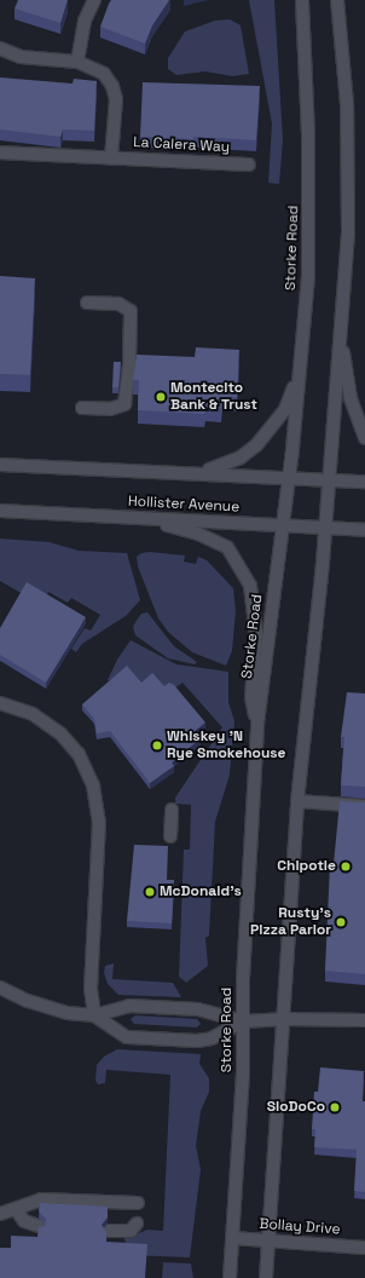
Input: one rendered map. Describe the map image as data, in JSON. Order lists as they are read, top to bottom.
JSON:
{
  "streets": {
    "main road": [
      "La Calera Way",
      "Storke Road",
      "Hollister Avenue",
      "Bollay Drive"
    ]
  },
  "crossings": [
    ["Storke Road", "Hollister Avenue"],
    ["Storke Road", "Bollay Drive"]
  ],
  "places": [
    "Montecito Bank & Trust",
    "Whiskey 'N Rye Smokehouse",
    "Chipotle",
    "McDonald's",
    "Rusty's Pizza Parlor",
    "SloDoCo"
  ]
}
